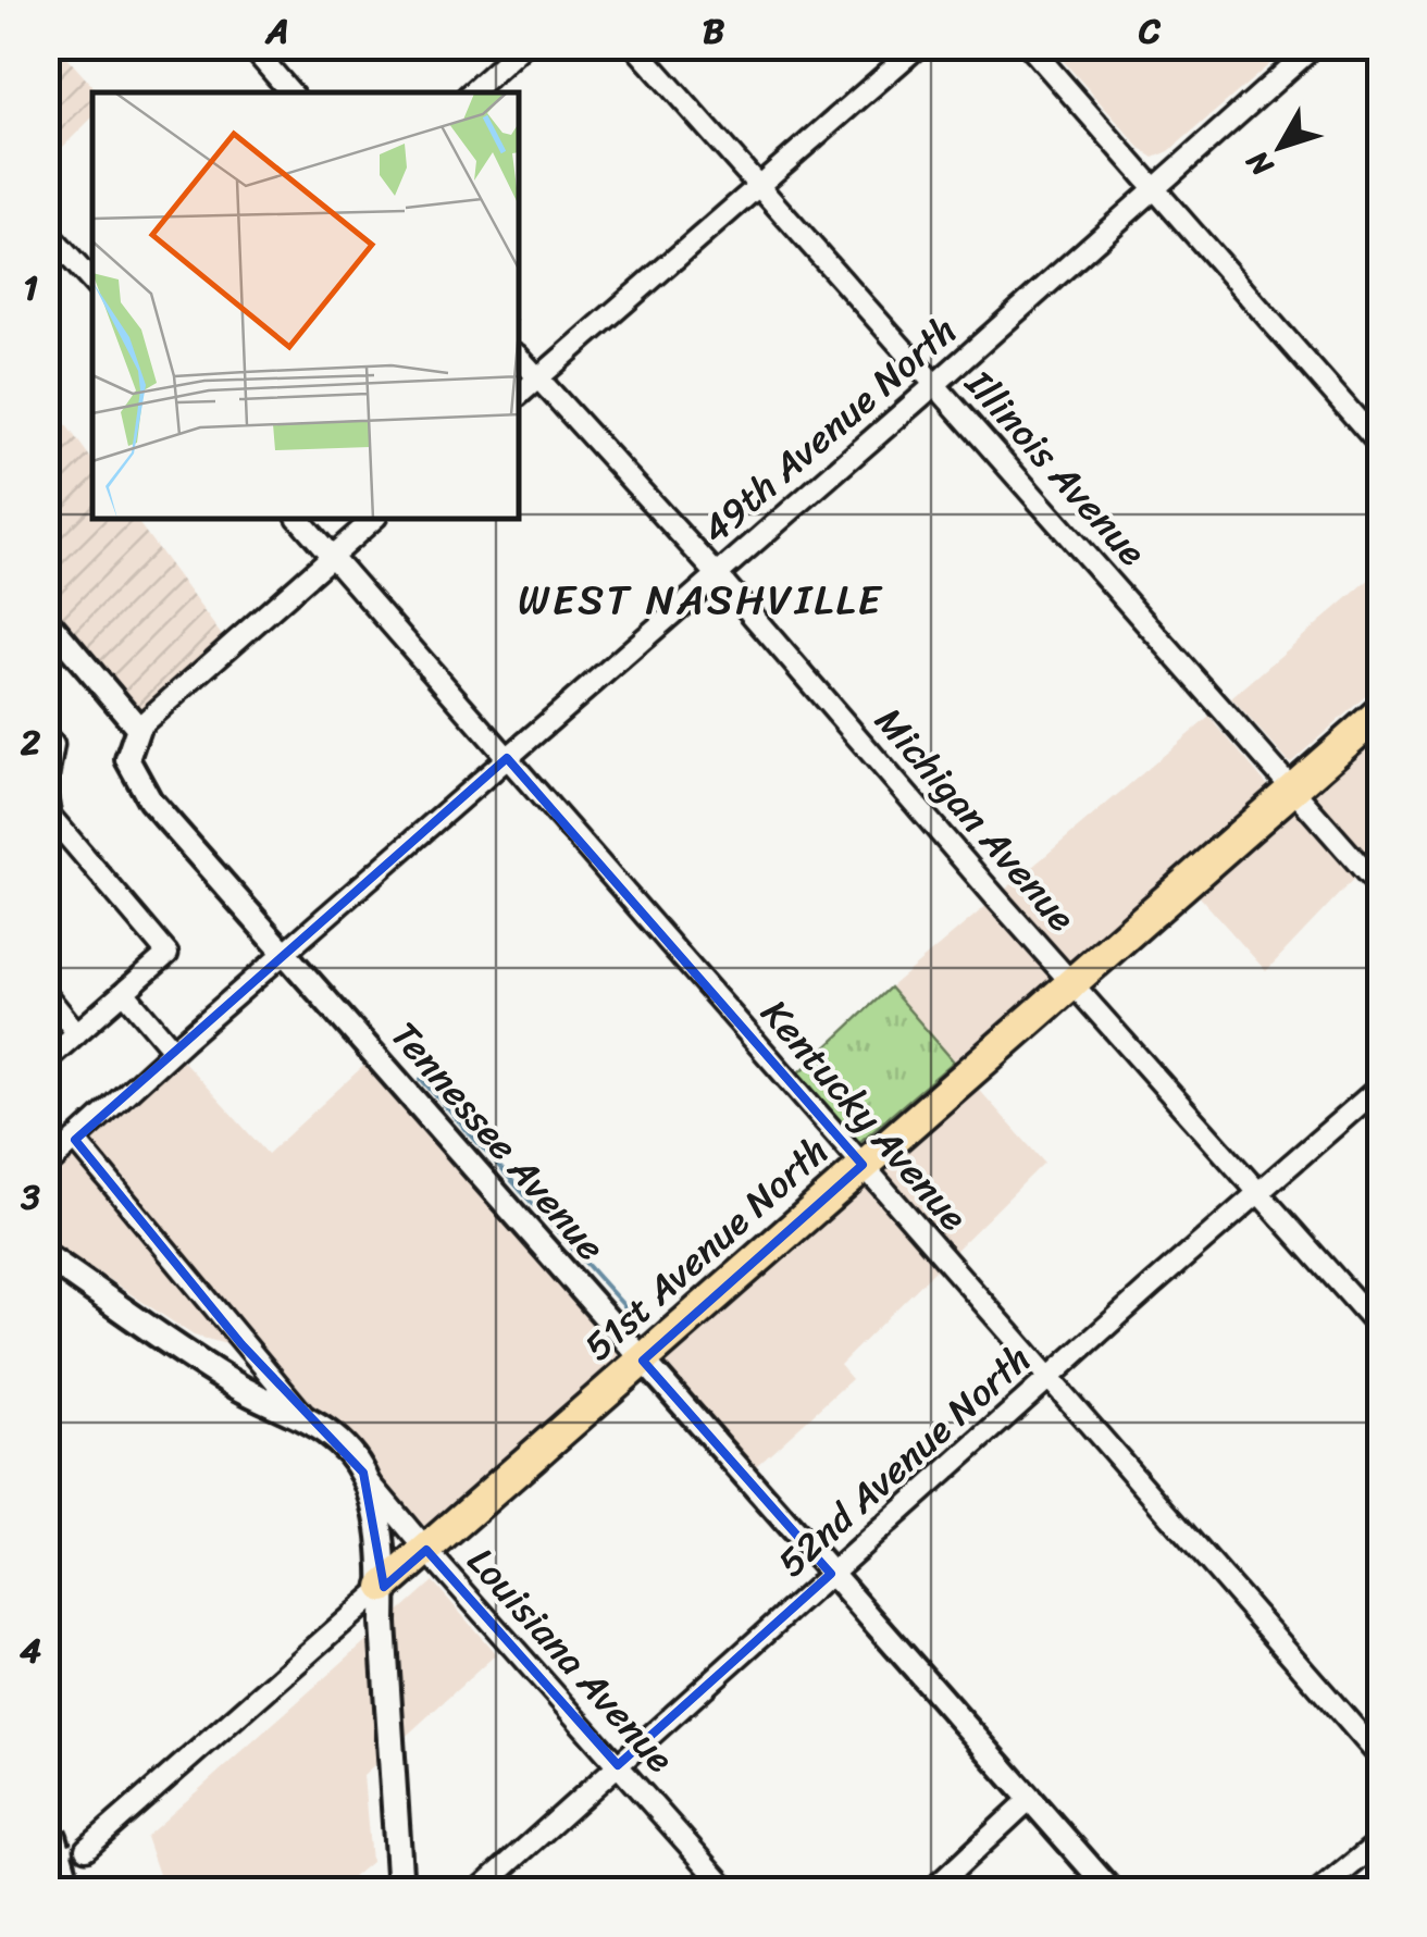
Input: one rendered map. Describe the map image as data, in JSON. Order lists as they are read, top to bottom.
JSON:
{
  "streets": {
    "main road": ["51st Avenue North"],
    "street": [
      "49th Avenue North",
      "Illinois Avenue",
      "Michigan Avenue",
      "Kentucky Avenue",
      "Tennessee Avenue",
      "52nd Avenue North",
      "Louisiana Avenue"
    ]
  },
  "crossings": [
    ["49th Avenue North", "Illinois Avenue"],
    ["49th Avenue North", "Michigan Avenue"],
    ["49th Avenue North", "Kentucky Avenue"],
    ["49th Avenue North", "Tennessee Avenue"],
    ["Illinois Avenue", "51st Avenue North"],
    ["Michigan Avenue", "51st Avenue North"],
    ["Michigan Avenue", "52nd Avenue North"],
    ["Kentucky Avenue", "51st Avenue North"],
    ["Kentucky Avenue", "52nd Avenue North"],
    ["Tennessee Avenue", "51st Avenue North"],
    ["Tennessee Avenue", "52nd Avenue North"],
    ["51st Avenue North", "Louisiana Avenue"],
    ["52nd Avenue North", "Louisiana Avenue"]
  ],
  "districts": ["WEST NASHVILLE"],
  "north": "bottom left",
  "grid": {
    "columns": ["A", "B", "C"],
    "rows": [
      "1",
      "2",
      "3",
      "4"
    ]
  }
}
